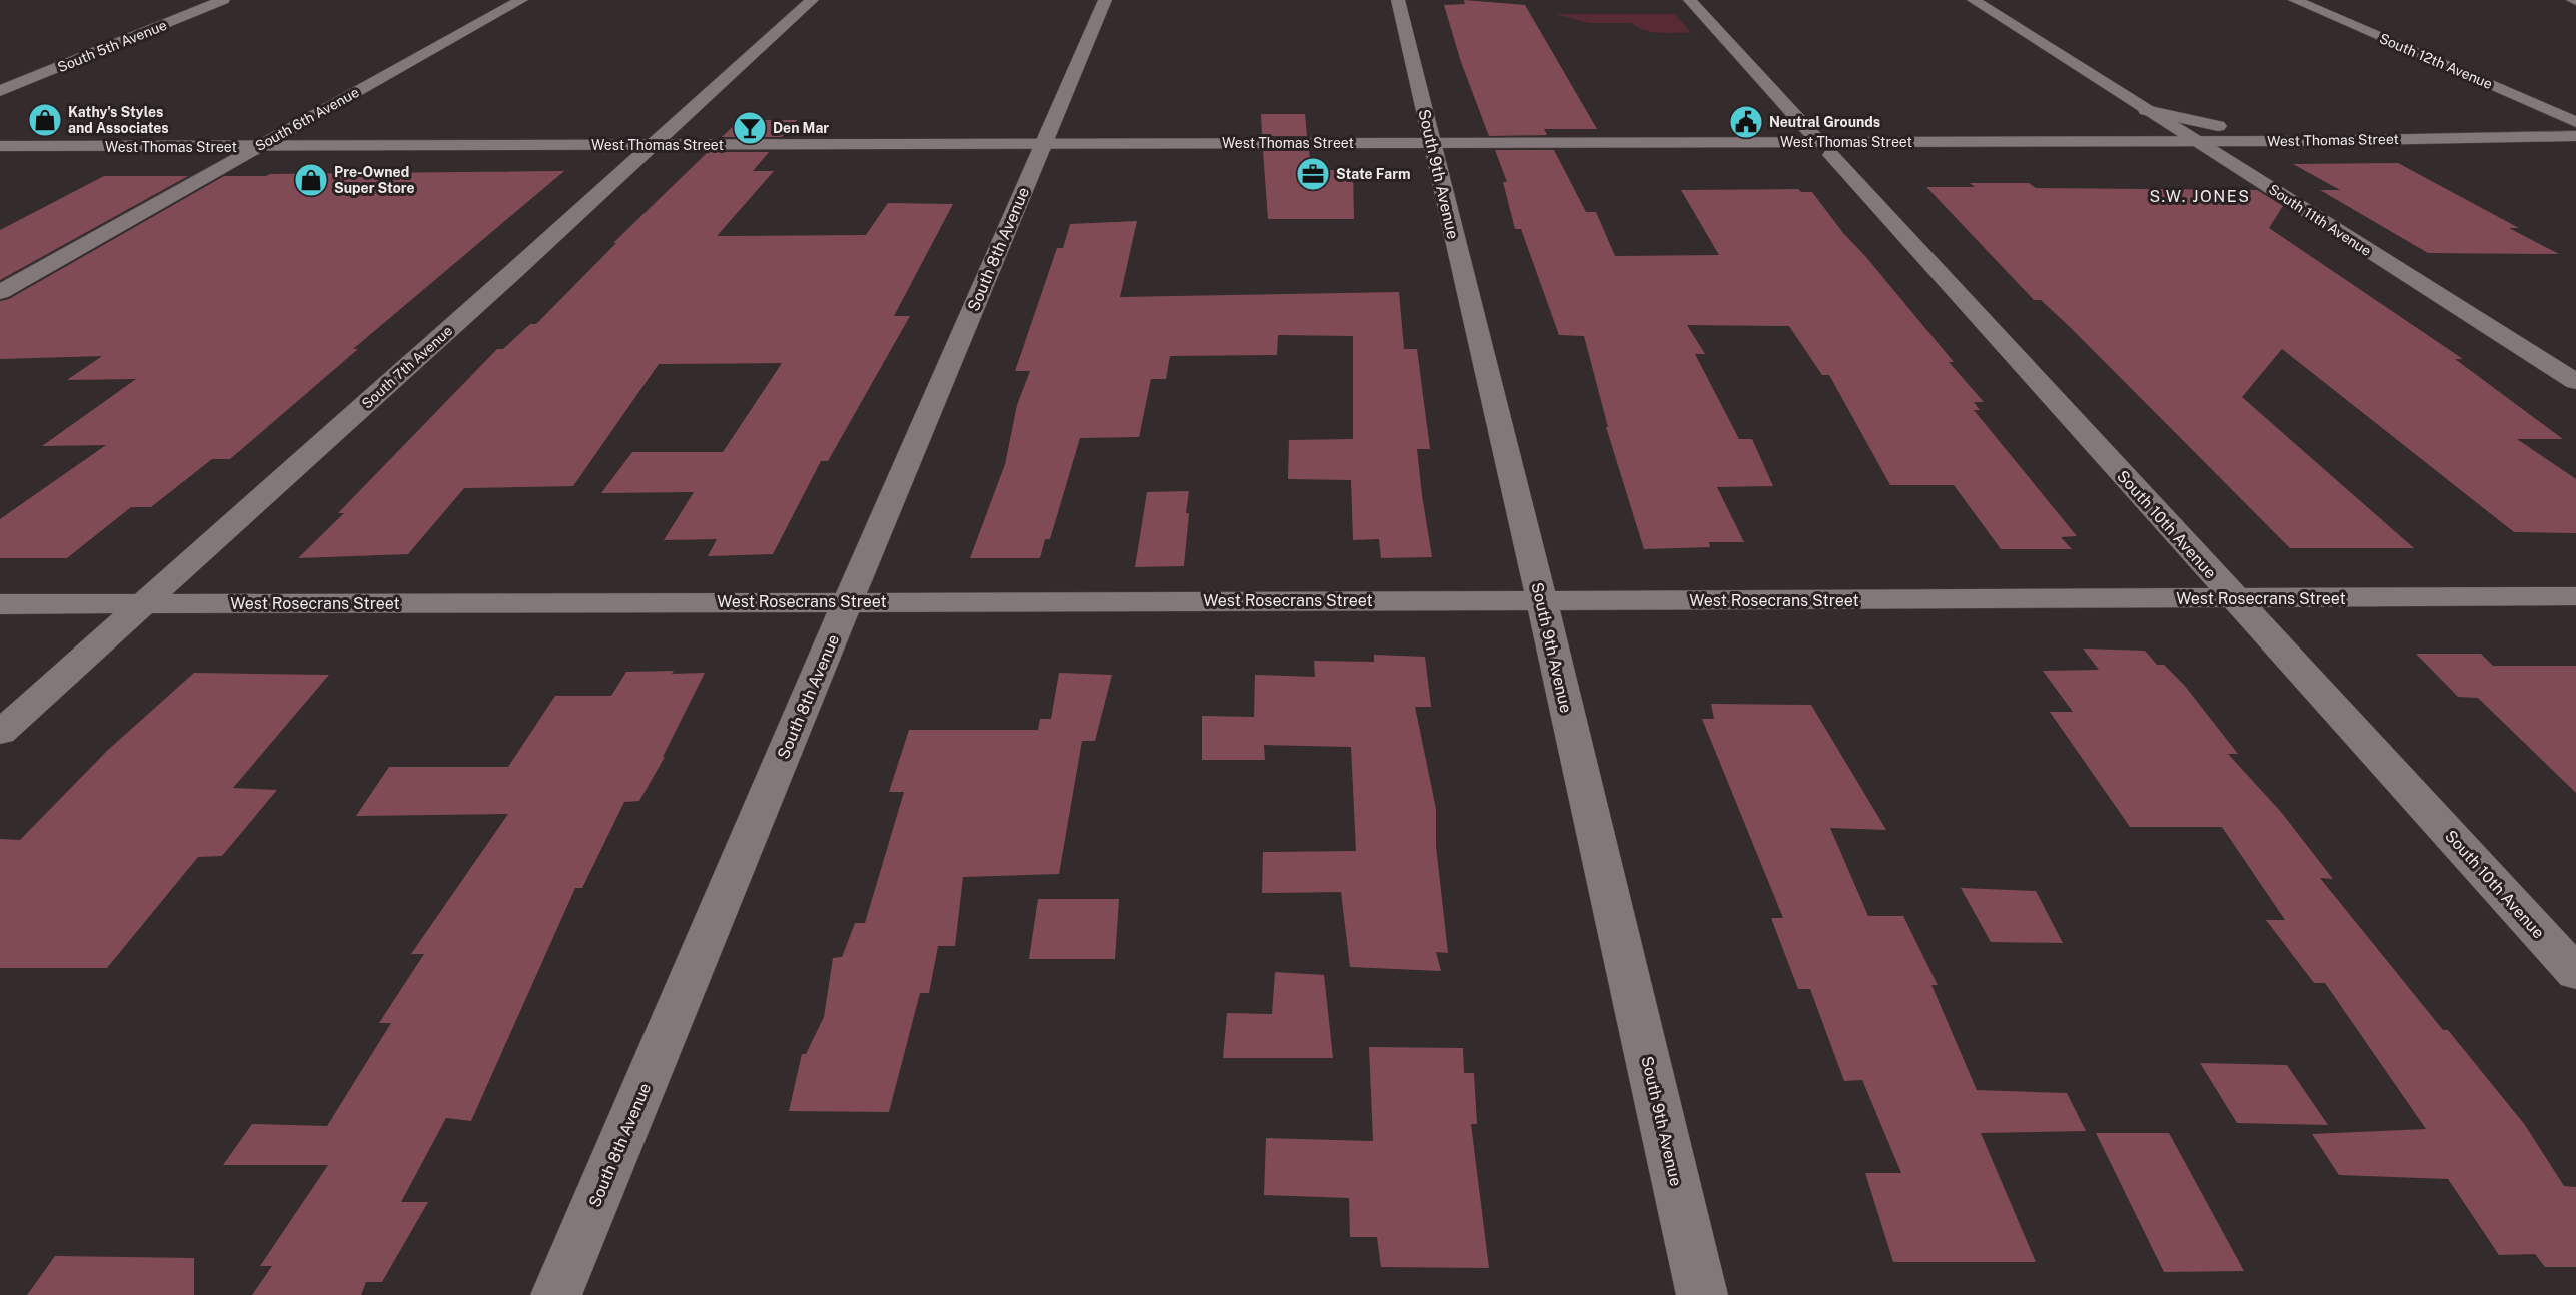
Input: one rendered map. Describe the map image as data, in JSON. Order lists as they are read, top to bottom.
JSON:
{
  "streets": {
    "street": [
      "South 5th Avenue",
      "South 12th Avenue",
      "South 6th Avenue",
      "West Thomas Street",
      "South 9th Avenue",
      "South 11th Avenue",
      "South 8th Avenue",
      "South 7th Avenue",
      "South 10th Avenue",
      "West Rosecrans Street"
    ]
  },
  "crossings": [
    ["South 6th Avenue", "West Thomas Street"],
    ["West Thomas Street", "South 9th Avenue"],
    ["West Thomas Street", "South 11th Avenue"],
    ["West Thomas Street", "South 8th Avenue"],
    ["West Thomas Street", "South 7th Avenue"],
    ["West Thomas Street", "South 10th Avenue"],
    ["South 9th Avenue", "West Rosecrans Street"],
    ["South 8th Avenue", "West Rosecrans Street"],
    ["South 7th Avenue", "West Rosecrans Street"],
    ["South 10th Avenue", "West Rosecrans Street"]
  ],
  "districts": ["S.W. JONES"],
  "places": {
    "shop": ["Kathy's Styles and Associates", "Pre-Owned Super Store"],
    "public building": ["Neutral Grounds"],
    "bar": ["Den Mar"],
    "office": ["State Farm"]
  }
}
